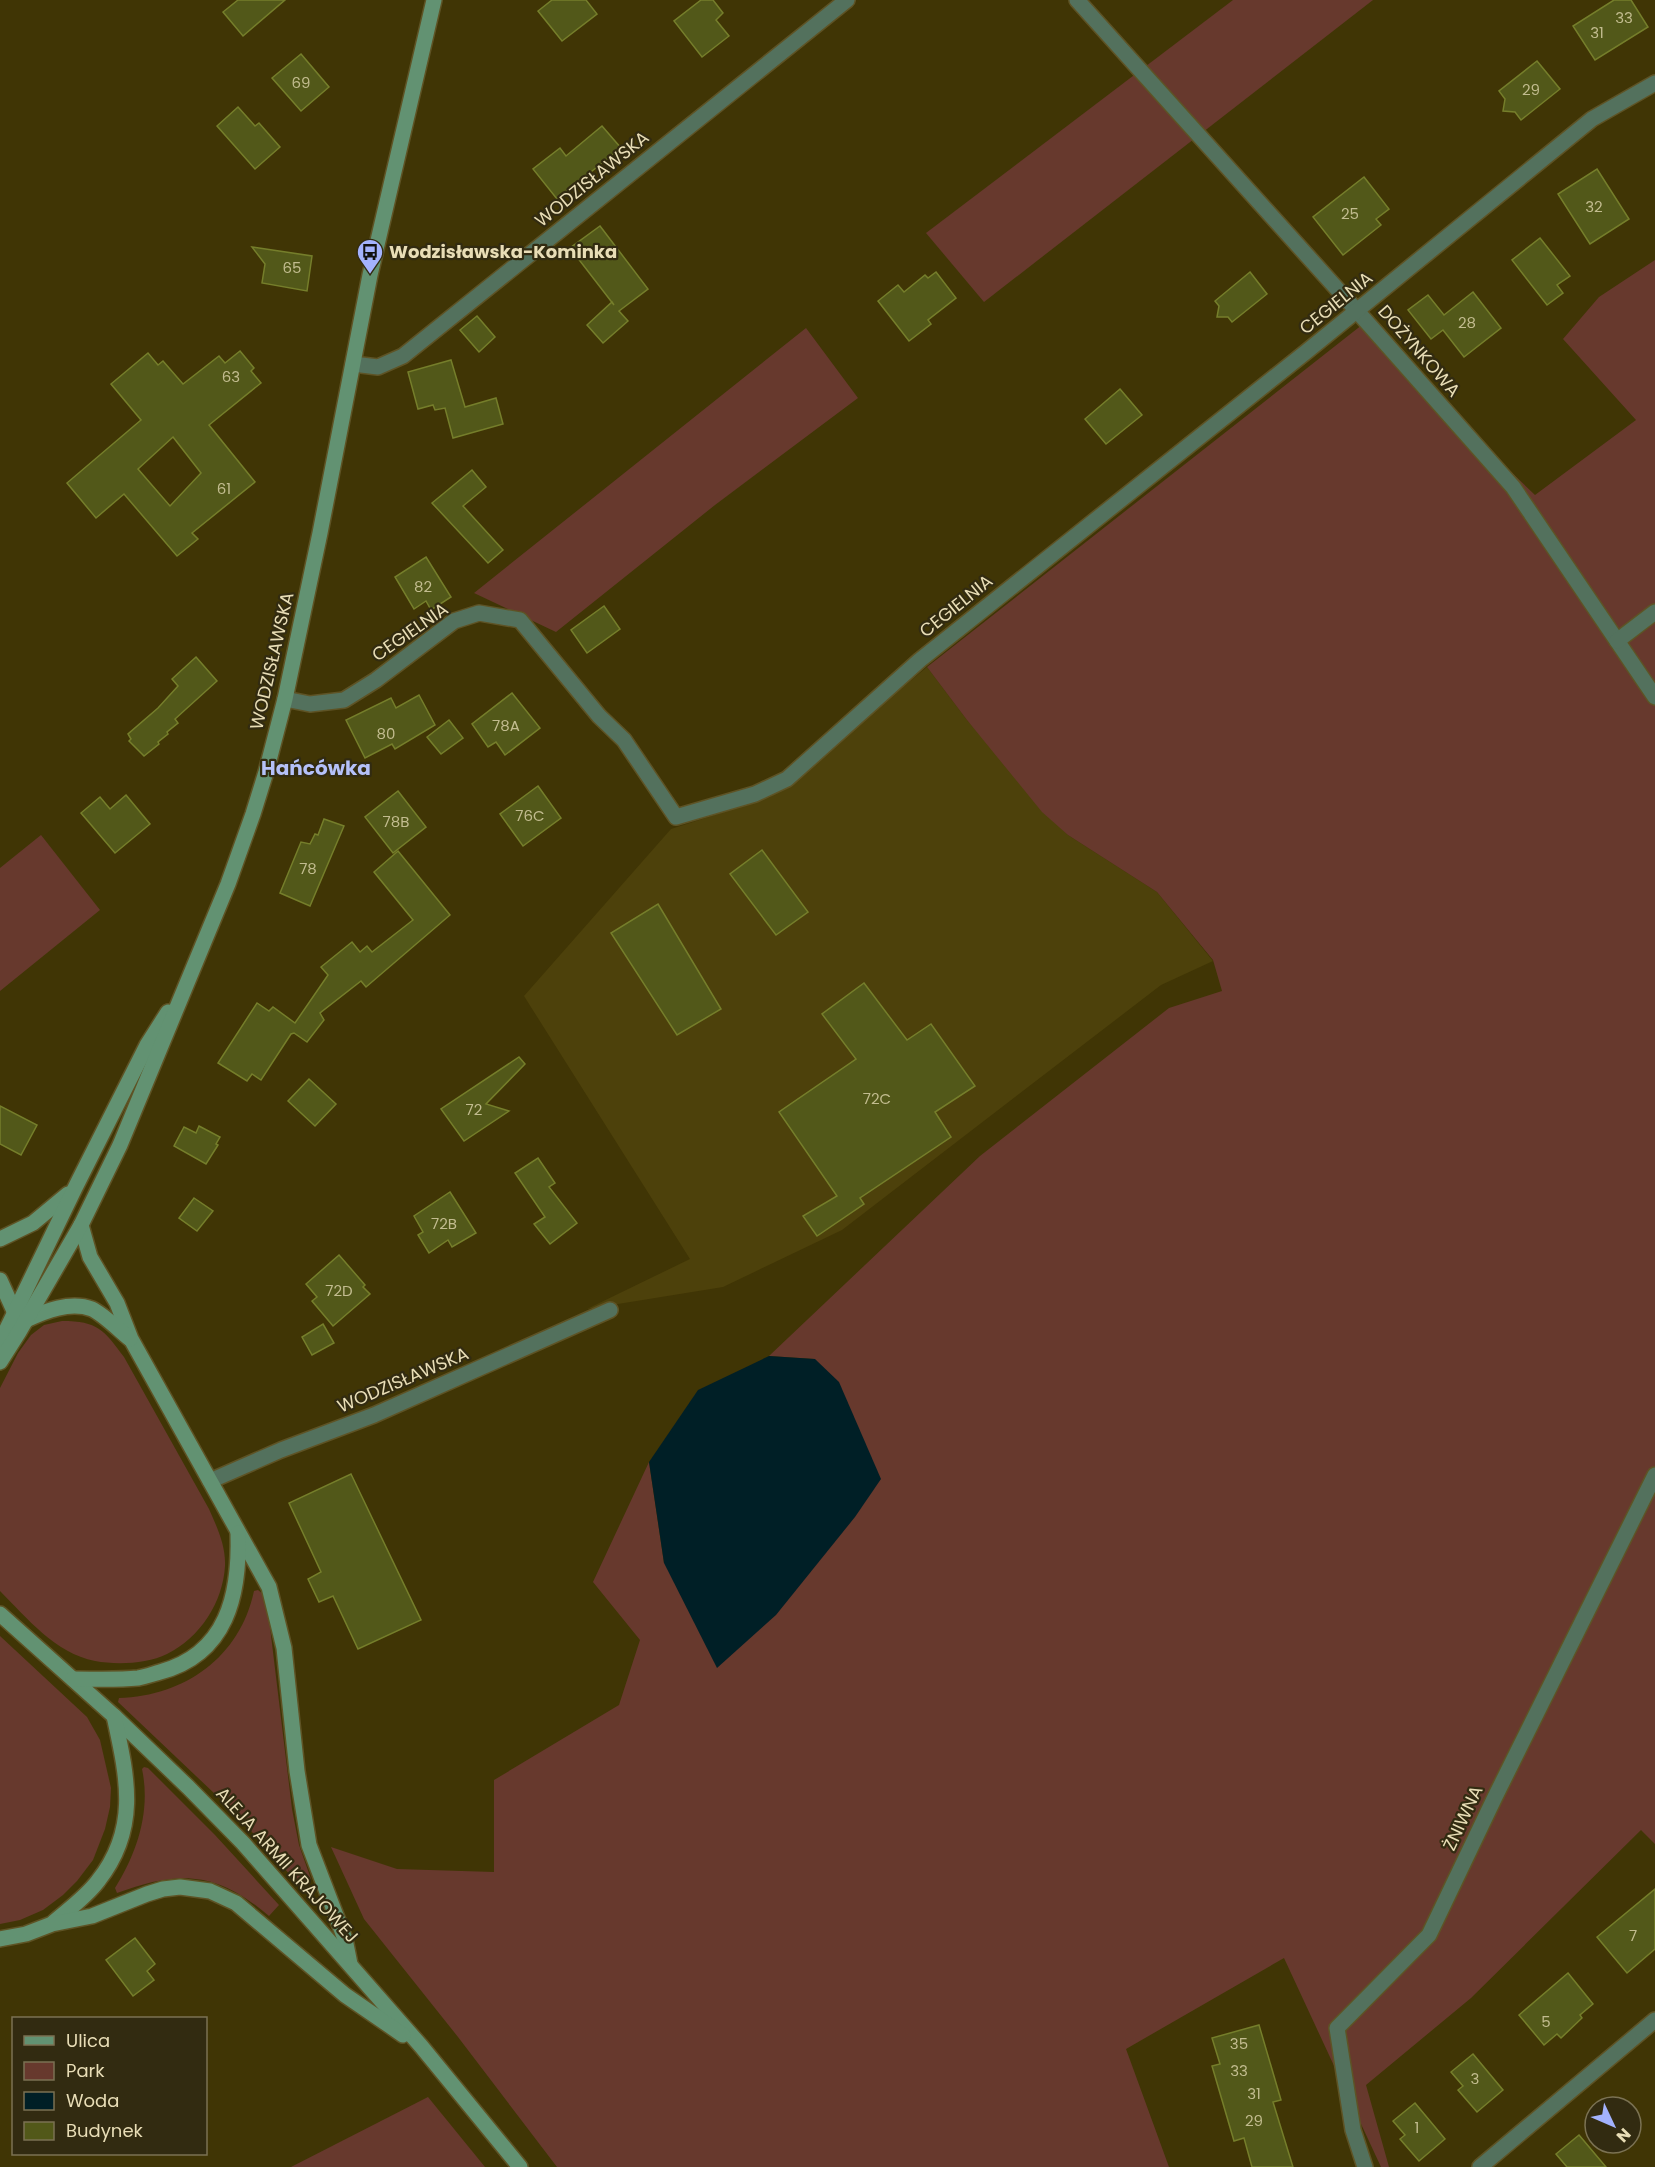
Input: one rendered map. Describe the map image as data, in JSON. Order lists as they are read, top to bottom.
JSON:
{
  "streets": {
    "main road": ["WODZISŁAWSKA", "ALEJA ARMII KRAJOWEJ"],
    "street": ["CEGIELNIA", "DOŻYNKOWA", "ŻNIWNA"]
  },
  "crossings": [
    ["WODZISŁAWSKA", "CEGIELNIA"],
    ["CEGIELNIA", "DOŻYNKOWA"]
  ],
  "districts": ["Hańcówka"],
  "places": {
    "bus stop": ["Wodzisławska-Kominka"]
  },
  "house_numbers": [
    "33",
    "31",
    "69",
    "29",
    "32",
    "25",
    "65",
    "28",
    "63",
    "61",
    "82",
    "78A",
    "80",
    "76C",
    "78B",
    "78",
    "72C",
    "72",
    "72B",
    "72D",
    "7",
    "5",
    "35",
    "33",
    "3",
    "31",
    "29",
    "1"
  ],
  "legend": [
    "Ulica",
    "Park",
    "Woda",
    "Budynek"
  ],
  "north": "bottom right"
}
